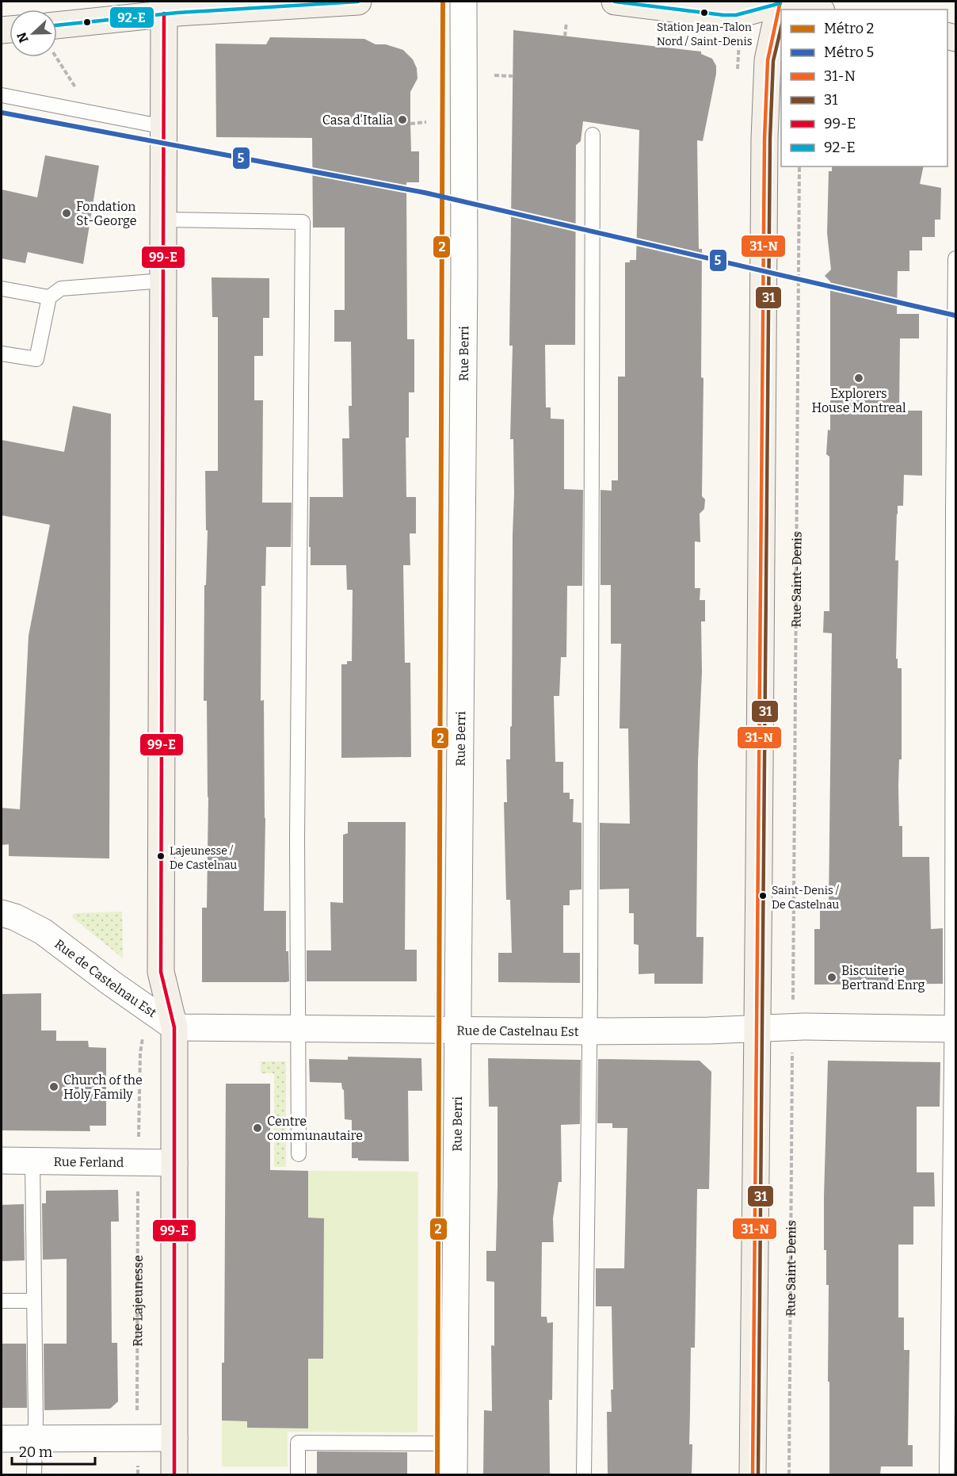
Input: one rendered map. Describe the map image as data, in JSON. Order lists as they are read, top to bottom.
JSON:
{
  "streets": {
    "street": ["Rue Berri", "Rue de Castelnau Est", "Rue Ferland"],
    "path": ["Rue Saint-Denis", "Rue Lajeunesse"]
  },
  "crossings": [
    ["Rue Berri", "Rue de Castelnau Est"]
  ],
  "places": [
    "Station Jean-Talon Nord / Saint-Denis",
    "Casa d'Italia",
    "Fondation St-George",
    "Explorers House Montreal",
    "Lajeunesse / De Castelnau",
    "Saint-Denis / De Castelnau",
    "Biscuiterie Bertrand Enrg",
    "Church of the Holy Family",
    "Centre communautaire"
  ],
  "lines": [
    "metro line 2",
    "transit line 31-N",
    "transit line 92-E",
    "transit line 99-E",
    "transit line 31",
    "metro line 5"
  ],
  "legend": [
    "Métro 2",
    "Métro 5",
    "31-N",
    "31",
    "99-E",
    "92-E"
  ],
  "scale_bar": "20 m",
  "north": "left"
}
